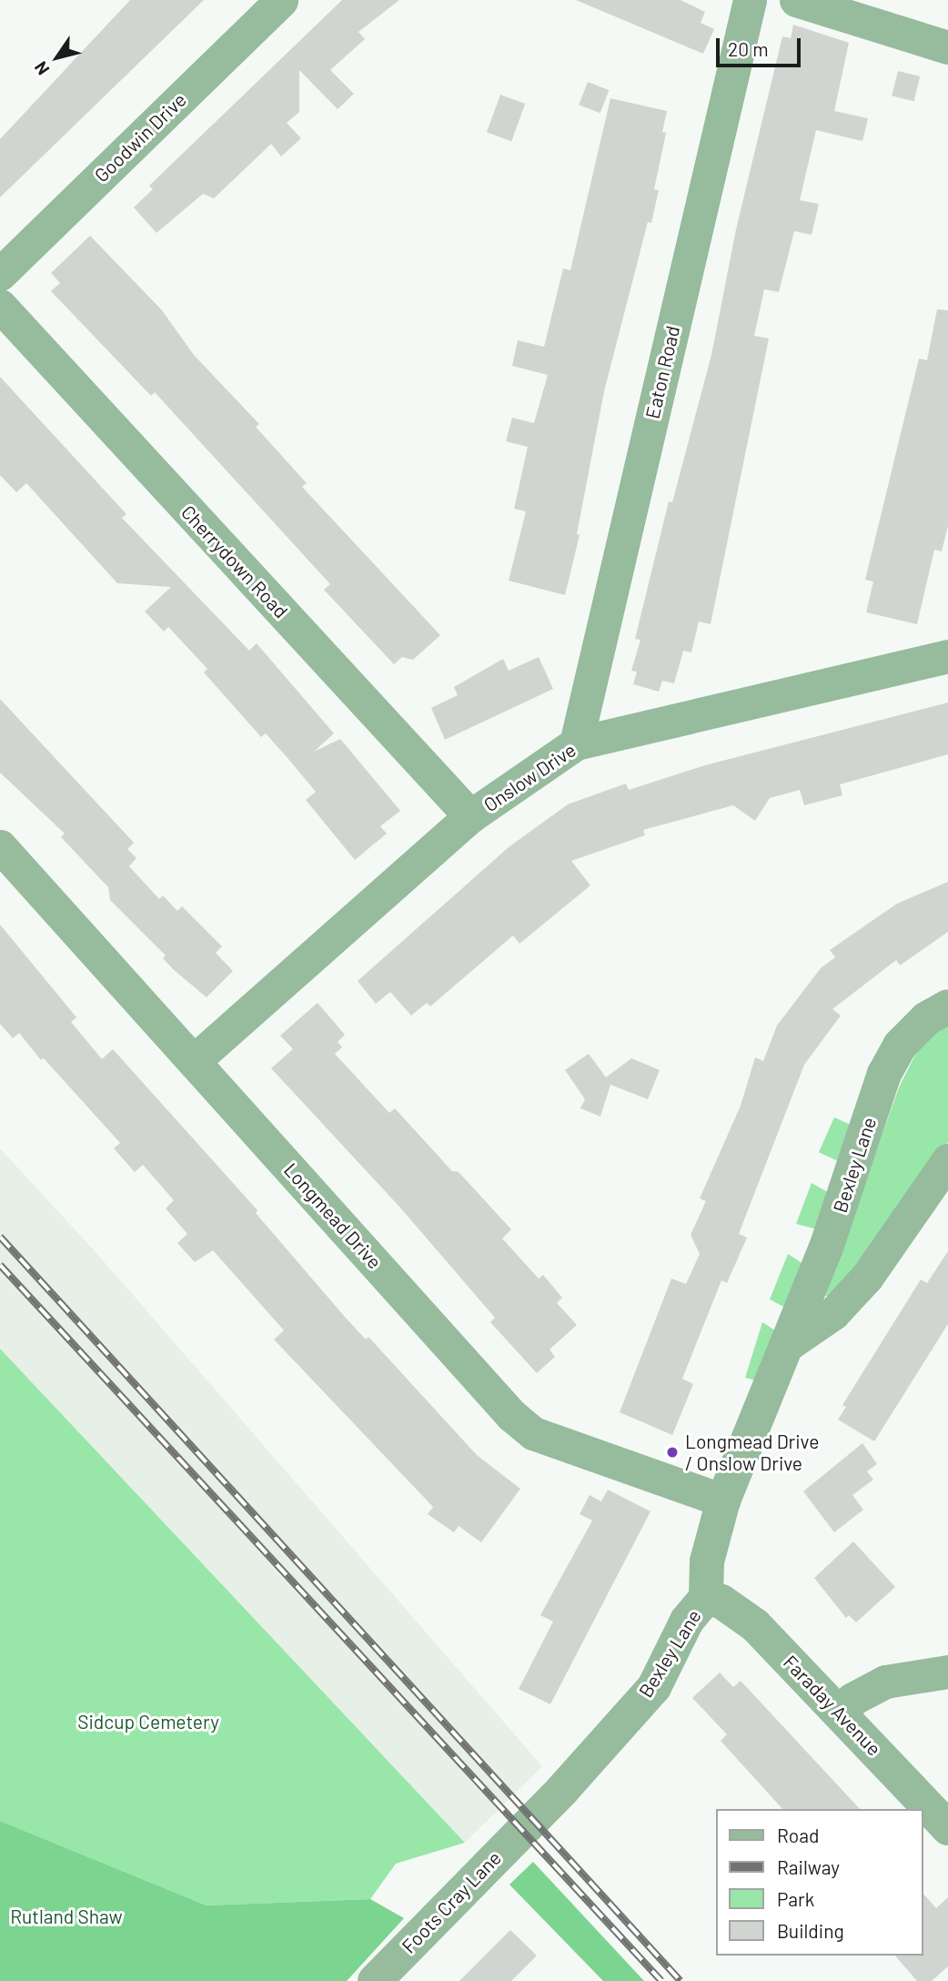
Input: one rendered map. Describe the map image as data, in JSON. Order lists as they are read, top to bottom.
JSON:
{
  "streets": {
    "street": [
      "Goodwin Drive",
      "Eaton Road",
      "Cherrydown Road",
      "Onslow Drive",
      "Bexley Lane",
      "Longmead Drive",
      "Faraday Avenue",
      "Foots Cray Lane"
    ]
  },
  "crossings": [
    ["Eaton Road", "Onslow Drive"],
    ["Cherrydown Road", "Onslow Drive"],
    ["Onslow Drive", "Longmead Drive"],
    ["Bexley Lane", "Longmead Drive"],
    ["Bexley Lane", "Faraday Avenue"],
    ["Bexley Lane", "Foots Cray Lane"]
  ],
  "parks": ["Sidcup Cemetery", "Rutland Shaw"],
  "places": ["Longmead Drive / Onslow Drive"],
  "legend": [
    "Road",
    "Railway",
    "Park",
    "Building"
  ],
  "scale_bar": "20 m",
  "north": "bottom left"
}
